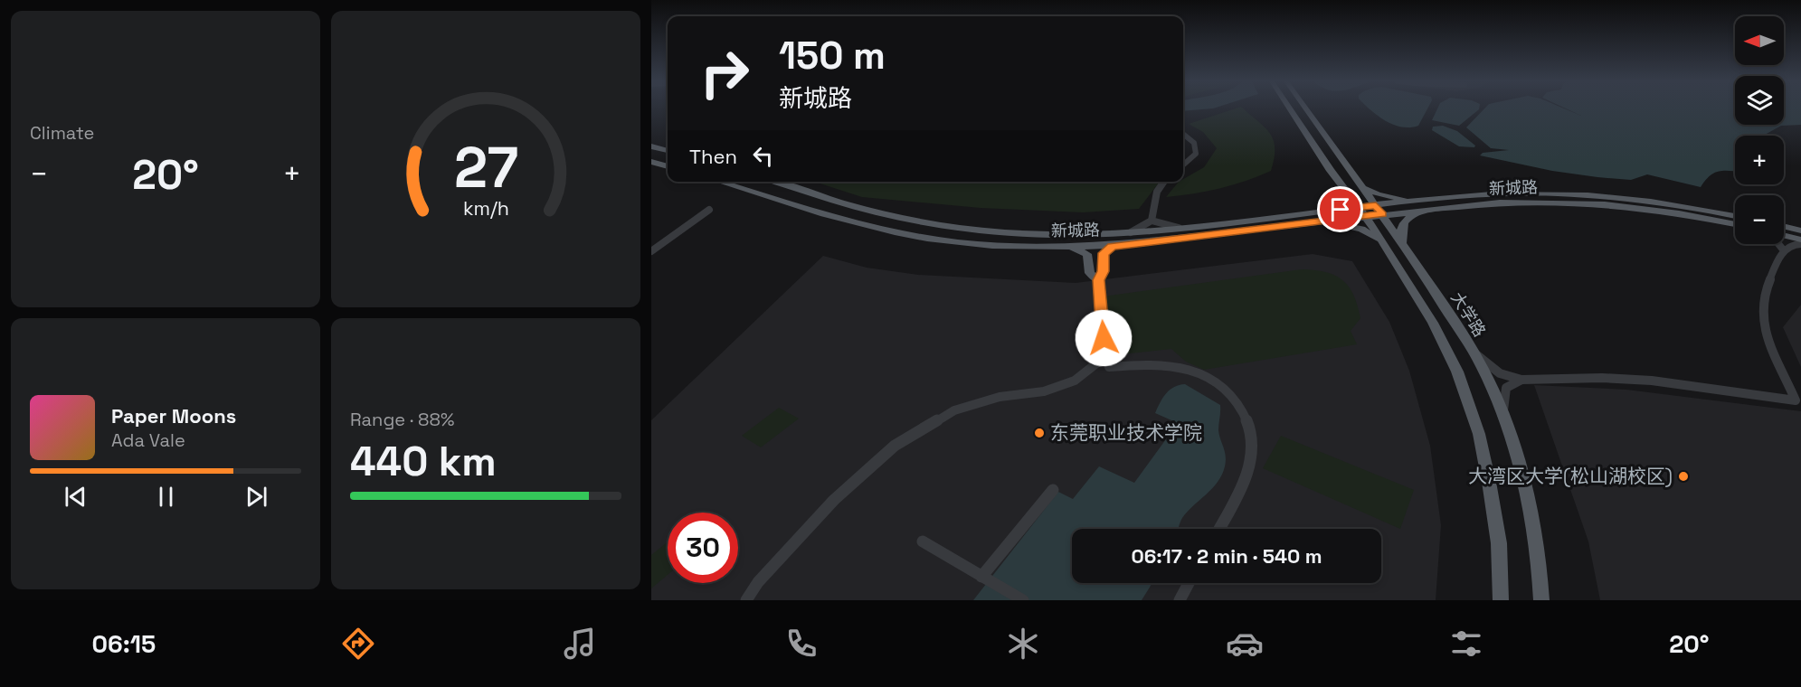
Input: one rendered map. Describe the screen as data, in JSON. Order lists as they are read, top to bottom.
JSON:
{
  "streets": {
    "main road": ["新城路", "大学路"]
  },
  "crossings": [
    ["新城路", "大学路"]
  ],
  "places": ["东莞职业技术学院", "大湾区大学(松山湖校区)"],
  "north": "left",
  "page": {
    "tile": [
      "Climate",
      ["Range · 88%", "440 km"]
    ],
    "map_buttons": ["+", "−"],
    "turn": ["150 m", "新城路"],
    "then": "Then",
    "heat": ["−", "20°", "+"],
    "song": ["Paper Moons", "Ada Vale"],
    "limit": "30",
    "trip": "06:17 · 2 min · 540 m",
    "tabs": ["06:15", "20°"],
    "gauge": ["27", "km/h"]
  }
}
